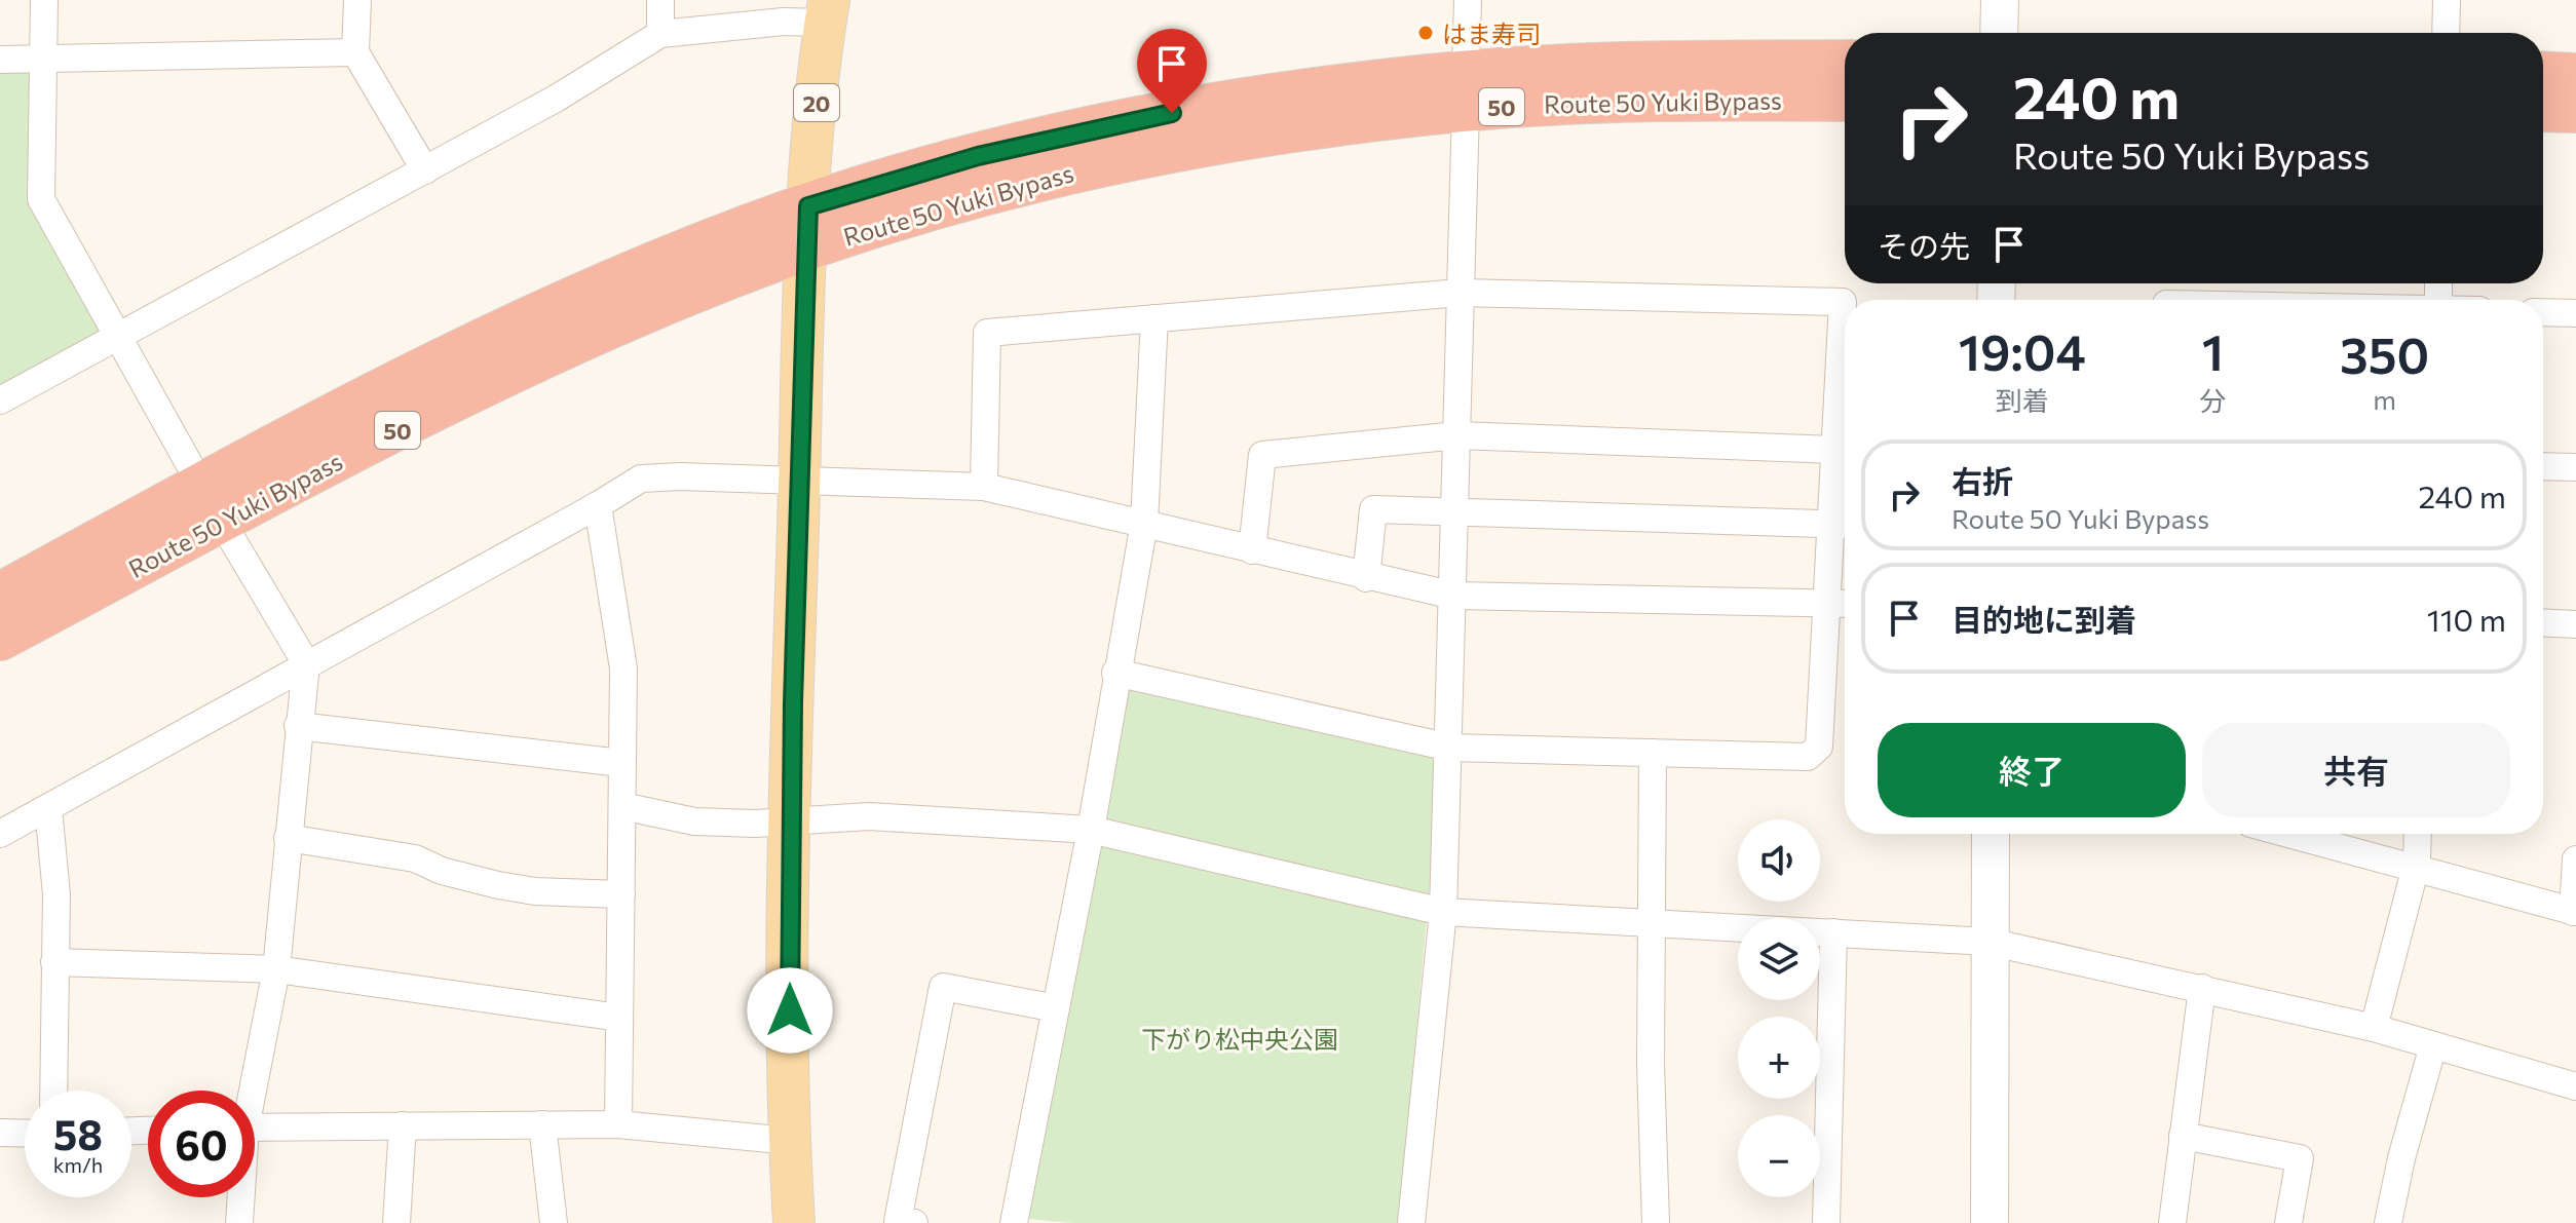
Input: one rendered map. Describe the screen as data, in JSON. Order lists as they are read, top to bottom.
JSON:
{
  "streets": {
    "highway": ["Route 50 Yuki Bypass", "50"],
    "main road": ["20"]
  },
  "crossings": [
    ["Route 50 Yuki Bypass", "20"]
  ],
  "parks": ["下がり松中央公園"],
  "places": ["はま寿司"],
  "page": {
    "turn": ["240 m", "Route 50 Yuki Bypass"],
    "then": "その先",
    "eta": [
      "19:04",
      "到着",
      "1",
      "分",
      "350",
      "m"
    ],
    "list": [
      {
        "name": "右折",
        "note": "Route 50 Yuki Bypass",
        "value": "240 m"
      },
      {
        "name": "目的地に到着",
        "value": "110 m"
      }
    ],
    "buttons": ["終了", "共有"],
    "map_buttons": ["+", "−"],
    "speed": "58 km/h",
    "limit": "60"
  }
}
